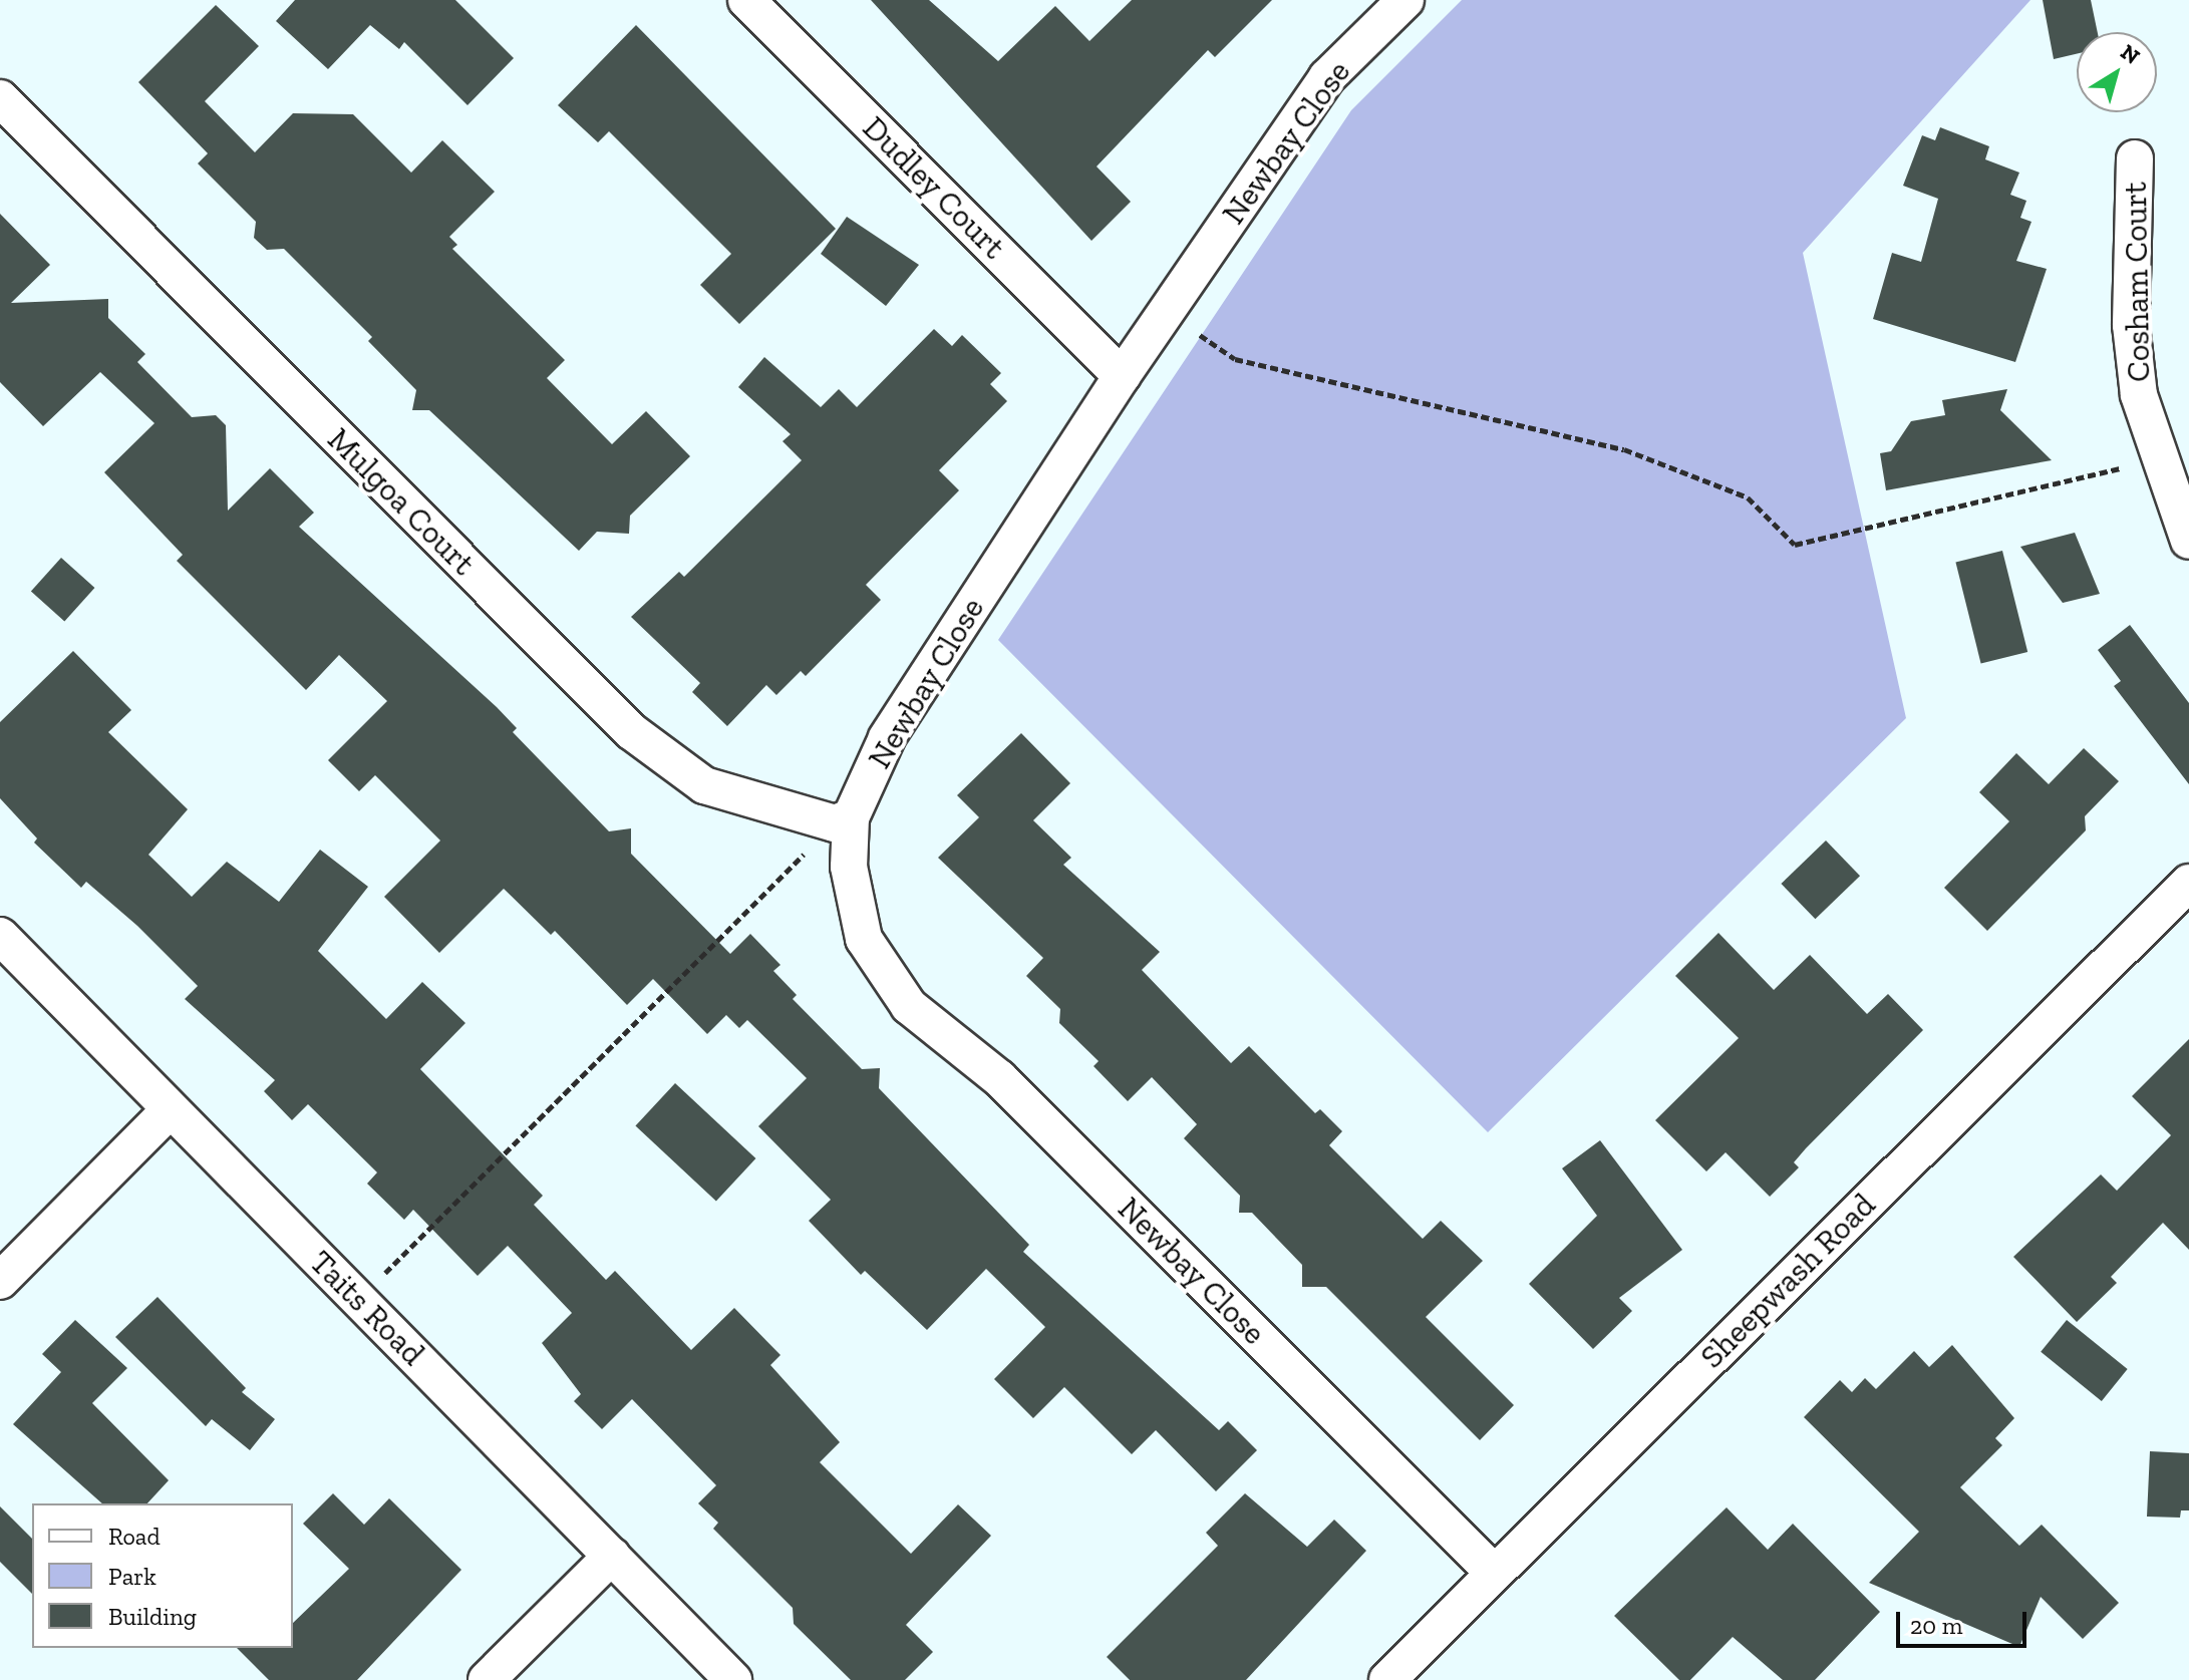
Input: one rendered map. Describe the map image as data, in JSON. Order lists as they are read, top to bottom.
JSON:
{
  "streets": {
    "street": [
      "Newbay Close",
      "Dudley Court",
      "Cosham Court",
      "Mulgoa Court",
      "Sheepwash Road",
      "Taits Road"
    ]
  },
  "crossings": [
    ["Newbay Close", "Dudley Court"],
    ["Newbay Close", "Mulgoa Court"],
    ["Newbay Close", "Sheepwash Road"]
  ],
  "legend": ["Road", "Park", "Building"],
  "scale_bar": "20 m",
  "north": "top right"
}
